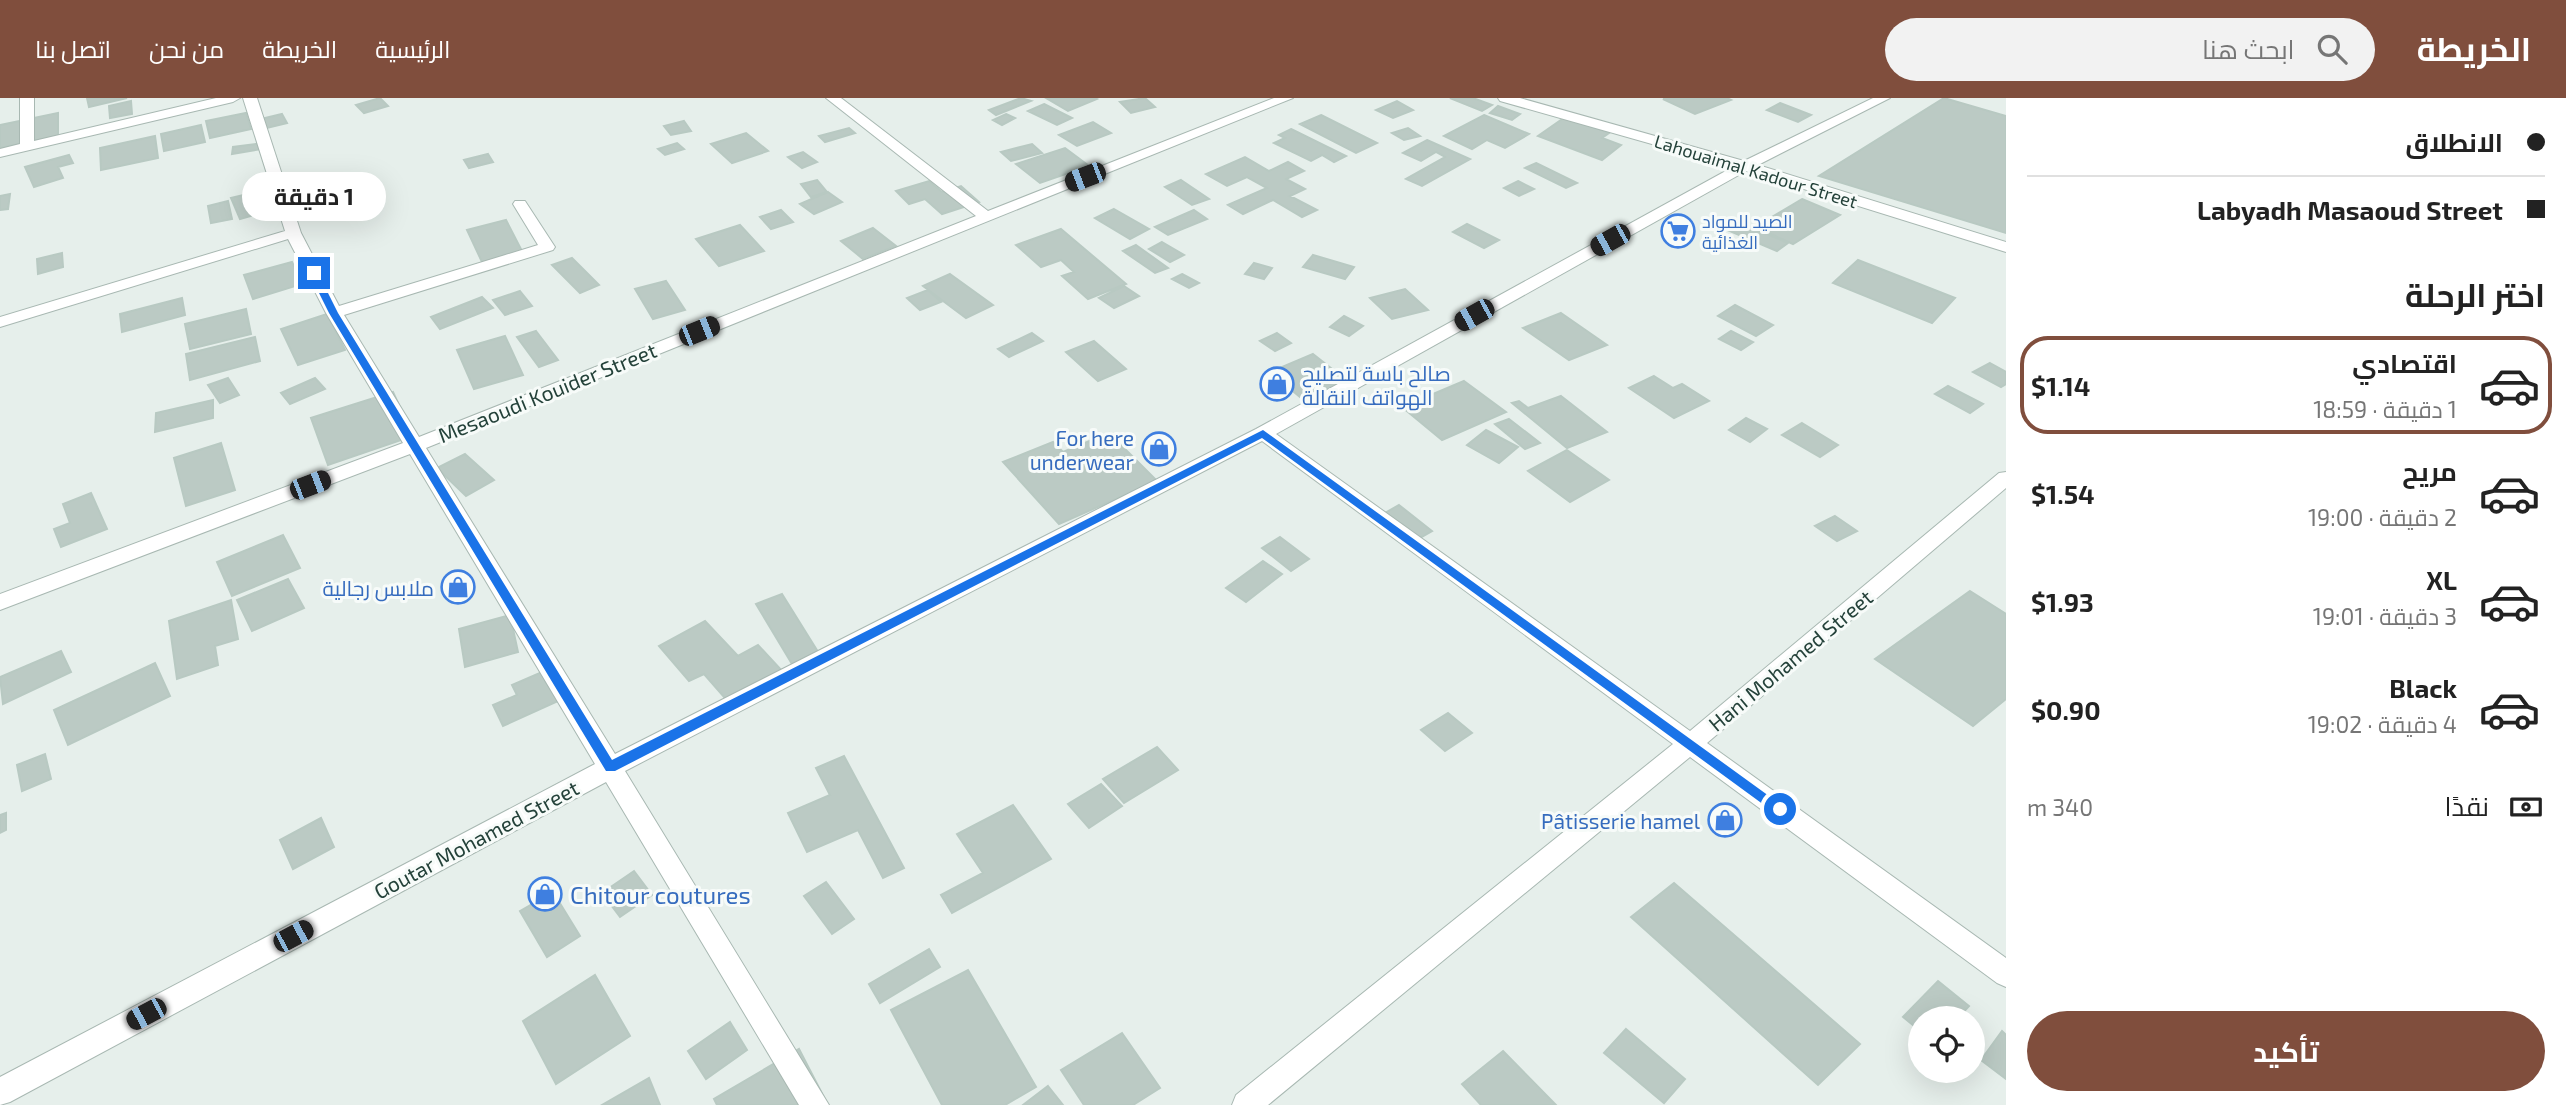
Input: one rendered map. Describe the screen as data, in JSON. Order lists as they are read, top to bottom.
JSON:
{
  "streets": {
    "street": [
      "Lahouaimal Kadour Street",
      "Mesaoudi Kouider Street",
      "Hani Mohamed Street",
      "Goutar Mohamed Street"
    ]
  },
  "crossings": [
    ["Lahouaimal Kadour Street", "Goutar Mohamed Street"]
  ],
  "places": {
    "supermarket": ["الصيد للمواد الغذائية"],
    "shop": [
      "صالح باسة لتصليح الهواتف النقالة",
      "For here underwear",
      "ملابس رجالية",
      "Pâtisserie hamel",
      "Chitour coutures"
    ]
  },
  "page": {
    "header": "الخريطة",
    "search": "ابحث هنا",
    "nav": [
      "الرئيسية",
      "الخريطة",
      "من نحن",
      "اتصل بنا"
    ],
    "banner": ["الانطلاق", "Labyadh Masaoud Street"],
    "bubble": "1 دقيقة",
    "heading": "اختر الرحلة",
    "list": [
      {
        "name": "اقتصادي",
        "note": "1 دقيقة · 18:59",
        "value": "$1.14"
      },
      {
        "name": "مريح",
        "note": "2 دقيقة · 19:00",
        "value": "$1.54"
      },
      {
        "name": "XL",
        "note": "3 دقيقة · 19:01",
        "value": "$1.93"
      },
      {
        "name": "Black",
        "note": "4 دقيقة · 19:02",
        "value": "$0.90"
      }
    ],
    "pay": ["نقدًا", "340 m"],
    "buttons": "تأكيد"
  }
}
